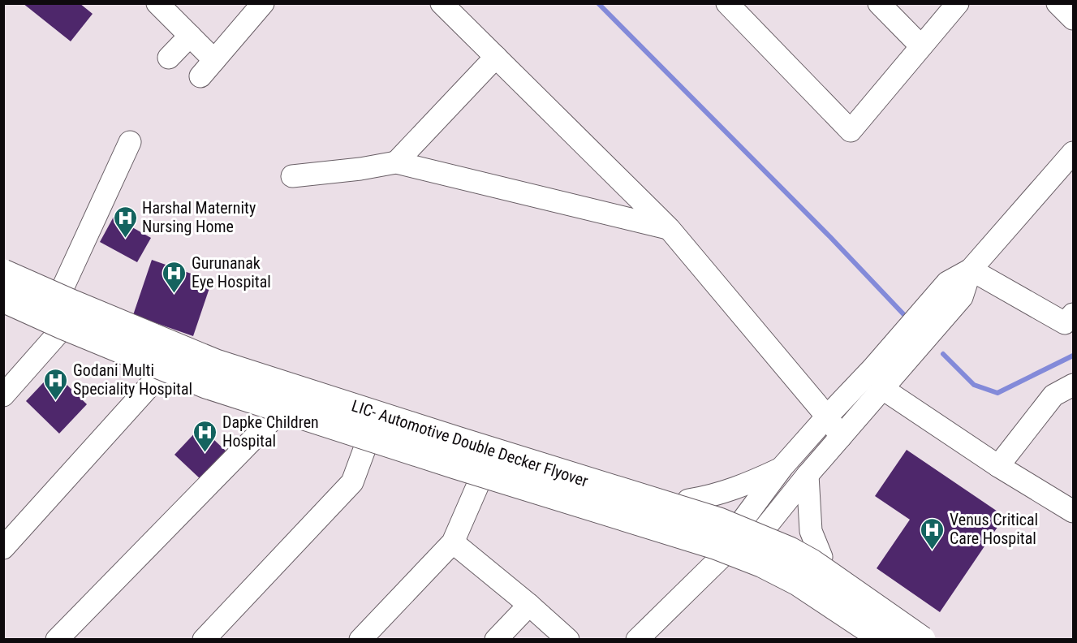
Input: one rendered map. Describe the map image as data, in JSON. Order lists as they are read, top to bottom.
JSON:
{
  "streets": {
    "main road": ["LIC- Automotive Double Decker Flyover"]
  },
  "places": {
    "hospital": [
      "Harshal Maternity Nursing Home",
      "Gurunanak Eye Hospital",
      "Godani Multi Speciality Hospital",
      "Dapke Children Hospital",
      "Venus Critical Care Hospital"
    ]
  }
}
